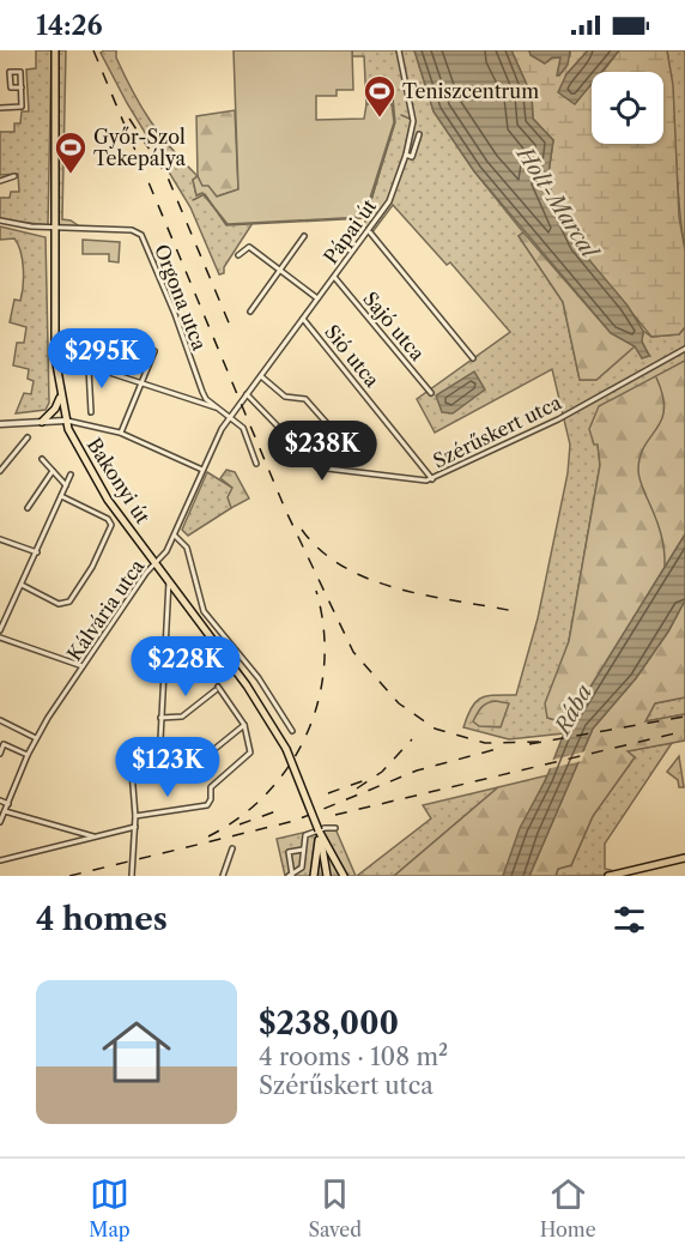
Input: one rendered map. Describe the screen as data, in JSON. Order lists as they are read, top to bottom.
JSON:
{
  "streets": {
    "main road": ["Bakonyi út"],
    "street": [
      "Pápai út",
      "Orgona utca",
      "Sajó utca",
      "Sió utca",
      "Szérűskert utca",
      "Kálvária utca"
    ]
  },
  "crossings": [
    ["Pápai út", "Sajó utca"],
    ["Pápai út", "Sió utca"],
    ["Pápai út", "Kálvária utca"],
    ["Orgona utca", "Bakonyi út"],
    ["Sió utca", "Szérűskert utca"],
    ["Bakonyi út", "Kálvária utca"]
  ],
  "water": ["Holt-Marcal", "Rába"],
  "places": {
    "sports": ["Teniszcentrum", "Győr-Szol Tekepálya"]
  },
  "page": {
    "status": "14:26",
    "price": [
      "$295K",
      "$238K",
      "$228K",
      "$123K"
    ],
    "heading": "4 homes",
    "list": [
      {
        "name": "$238,000",
        "note": "4 rooms · 108 m² · Szérűskert utca"
      }
    ],
    "tabs": ["Map", "Saved", "Home"]
  }
}
